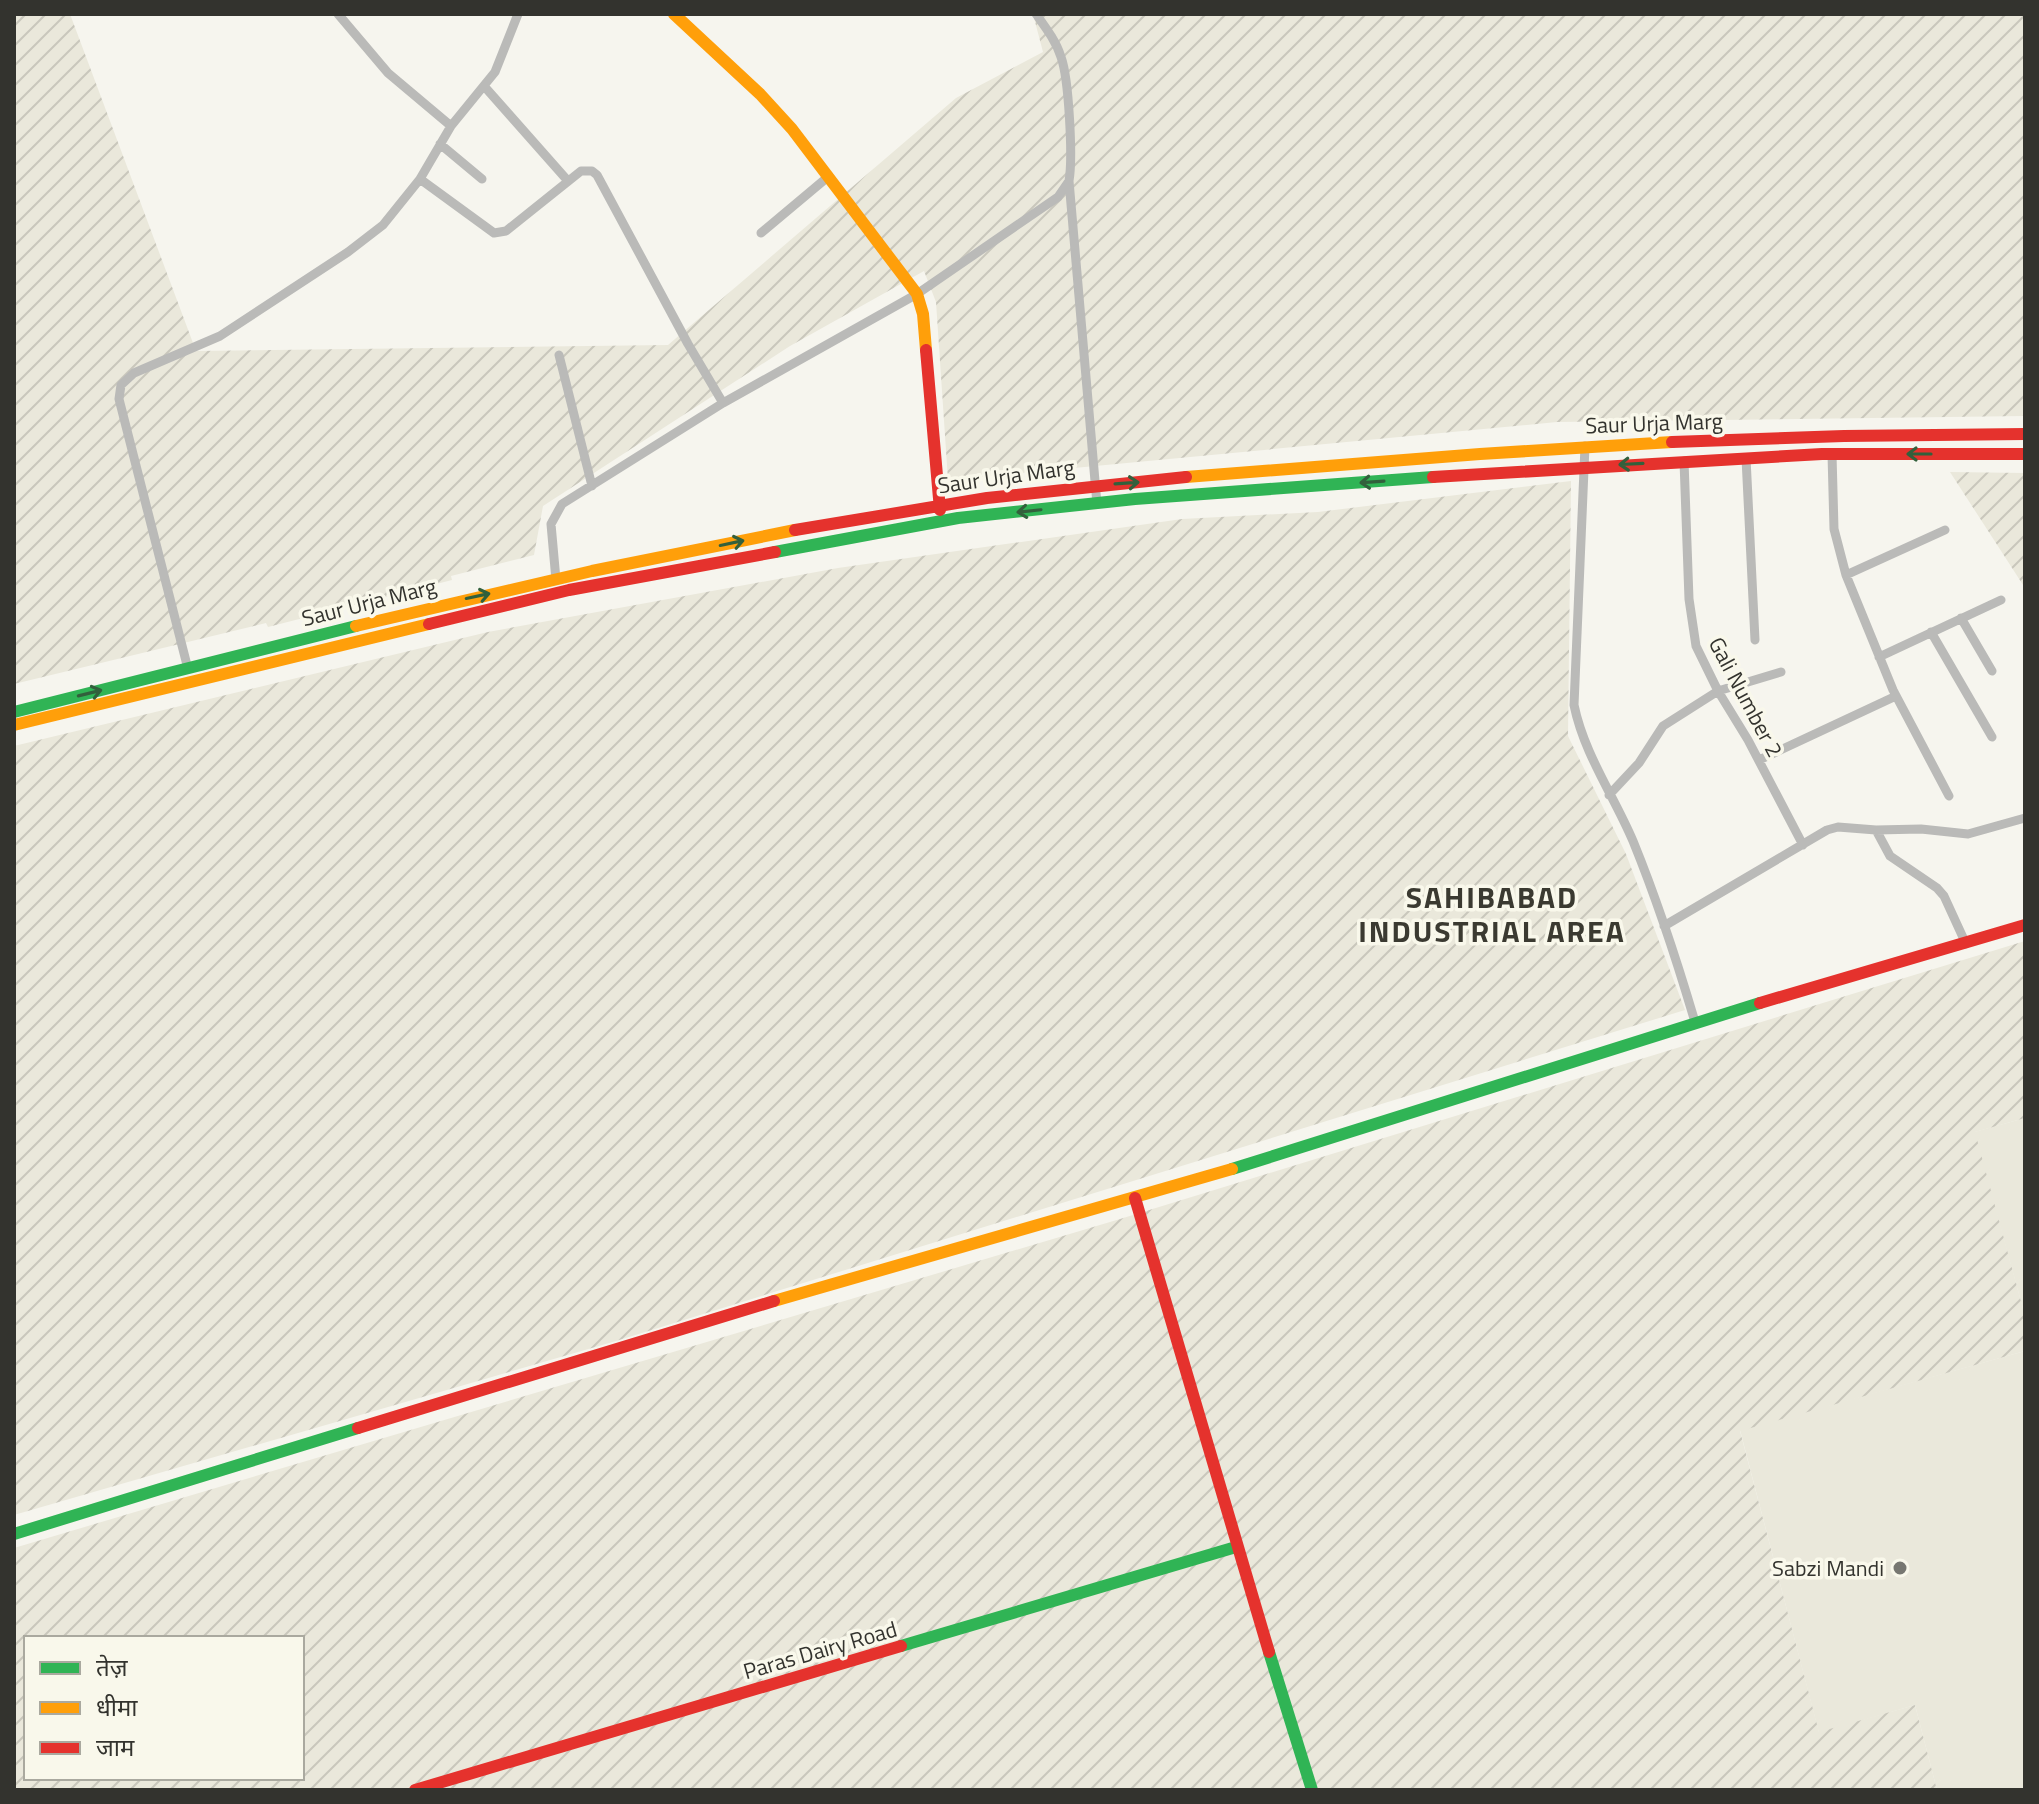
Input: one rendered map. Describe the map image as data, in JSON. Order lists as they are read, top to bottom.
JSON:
{
  "streets": {
    "street": ["Saur Urja Marg", "Gali Number 2", "Paras Dairy Road"]
  },
  "crossings": [
    ["Saur Urja Marg", "Gali Number 2"]
  ],
  "districts": ["SAHIBABAD INDUSTRIAL AREA"],
  "places": ["Sabzi Mandi"],
  "legend": ["तेज़", "धीमा", "जाम"]
}
